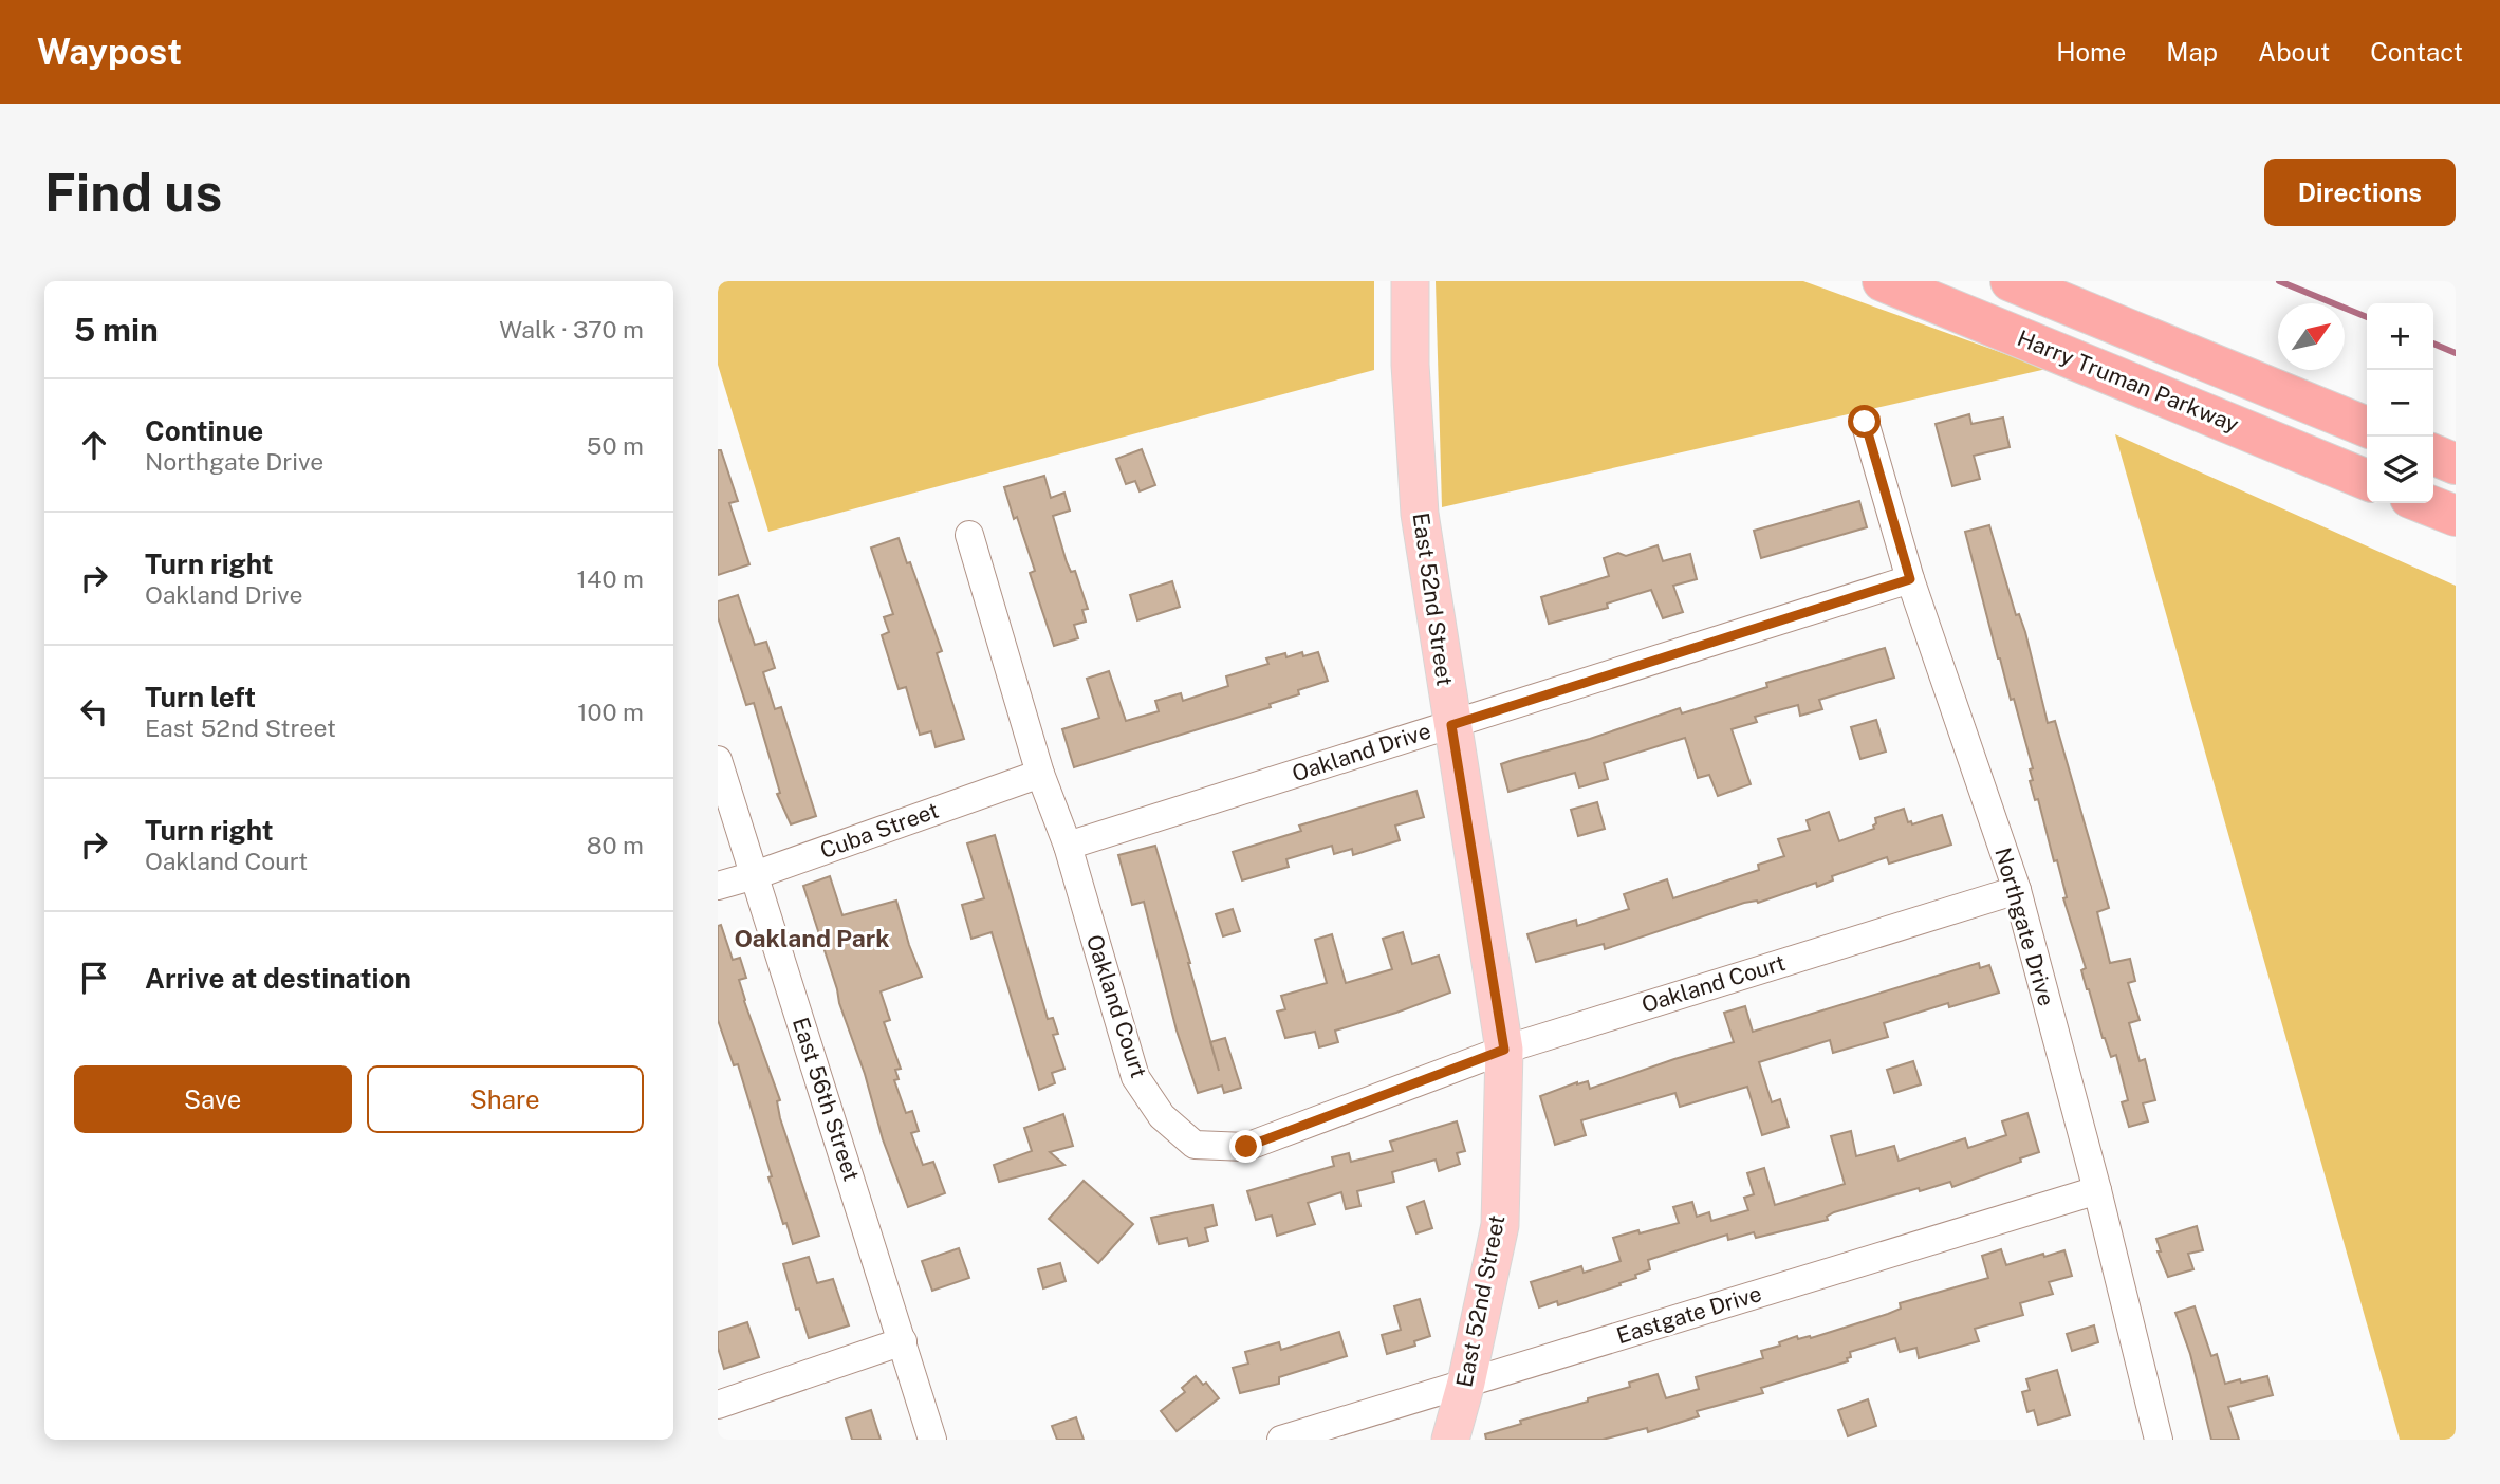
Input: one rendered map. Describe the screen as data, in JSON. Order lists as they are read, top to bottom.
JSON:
{
  "streets": {
    "highway": ["Harry Truman Parkway"],
    "main road": ["East 52nd Street"],
    "street": [
      "Oakland Drive",
      "Cuba Street",
      "Northgate Drive",
      "Oakland Court",
      "East 56th Street",
      "Eastgate Drive"
    ]
  },
  "crossings": [
    ["East 52nd Street", "Oakland Drive"],
    ["East 52nd Street", "Oakland Court"],
    ["East 52nd Street", "Eastgate Drive"],
    ["Oakland Drive", "Northgate Drive"],
    ["Oakland Drive", "Oakland Court"],
    ["Cuba Street", "Oakland Court"],
    ["Cuba Street", "East 56th Street"],
    ["Northgate Drive", "Oakland Court"],
    ["Northgate Drive", "Eastgate Drive"]
  ],
  "districts": ["Oakland Park"],
  "north": "top right",
  "page": {
    "header": "Waypost",
    "nav": [
      "Home",
      "Map",
      "About",
      "Contact"
    ],
    "buttons": [
      "Directions",
      ["Save", "Share"]
    ],
    "title": "Find us",
    "heading": ["5 min", "Walk · 370 m"],
    "map_buttons": ["+", "−"],
    "list": [
      ["Continue", "Northgate Drive", "50 m"],
      ["Turn right", "Oakland Drive", "140 m"],
      ["Turn left", "East 52nd Street", "100 m"],
      ["Turn right", "Oakland Court", "80 m"],
      "Arrive at destination"
    ]
  }
}
